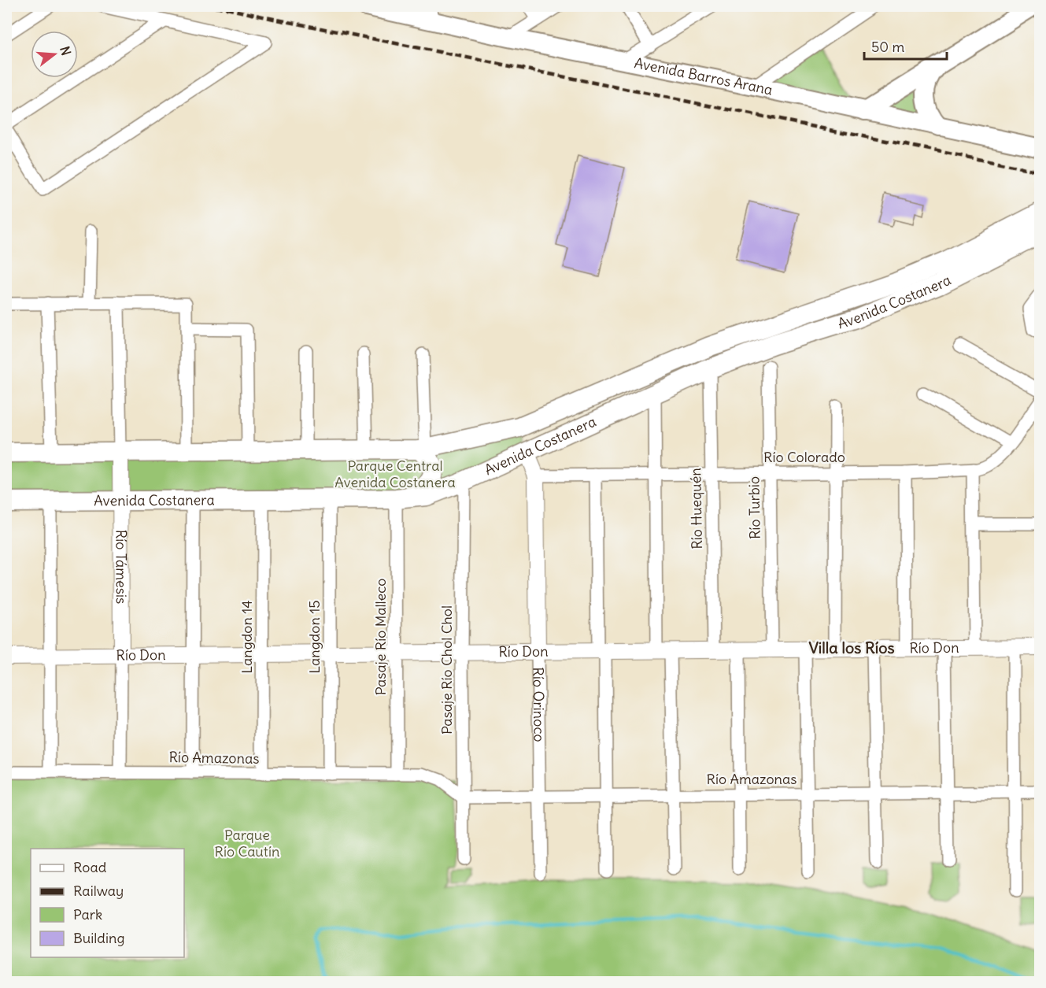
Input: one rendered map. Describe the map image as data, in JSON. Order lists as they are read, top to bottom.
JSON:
{
  "streets": {
    "main road": ["Avenida Barros Arana", "Avenida Costanera"],
    "street": [
      "Río Colorado",
      "Río Turbio",
      "Río Huequén",
      "Río Támesis",
      "Langdon 14",
      "Langdon 15",
      "Pasaje Río Malleco",
      "Río Don",
      "Pasaje Río Chol Chol",
      "Río Orinoco",
      "Río Amazonas"
    ]
  },
  "crossings": [
    ["Avenida Costanera", "Río Huequén"],
    ["Avenida Costanera", "Río Támesis"],
    ["Avenida Costanera", "Langdon 14"],
    ["Avenida Costanera", "Langdon 15"],
    ["Avenida Costanera", "Pasaje Río Malleco"],
    ["Avenida Costanera", "Pasaje Río Chol Chol"],
    ["Avenida Costanera", "Río Orinoco"],
    ["Río Colorado", "Río Turbio"],
    ["Río Colorado", "Río Huequén"],
    ["Río Colorado", "Río Orinoco"],
    ["Río Turbio", "Río Don"],
    ["Río Huequén", "Río Don"],
    ["Río Támesis", "Río Don"],
    ["Río Támesis", "Río Amazonas"],
    ["Langdon 14", "Río Don"],
    ["Langdon 14", "Río Amazonas"],
    ["Langdon 15", "Río Don"],
    ["Langdon 15", "Río Amazonas"],
    ["Pasaje Río Malleco", "Río Don"],
    ["Pasaje Río Malleco", "Río Amazonas"],
    ["Río Don", "Pasaje Río Chol Chol"],
    ["Río Don", "Río Orinoco"],
    ["Pasaje Río Chol Chol", "Río Amazonas"],
    ["Río Orinoco", "Río Amazonas"]
  ],
  "districts": ["Villa los Ríos"],
  "parks": ["Parque Central Avenida Costanera", "Parque Río Cautín"],
  "legend": [
    "Road",
    "Railway",
    "Park",
    "Building"
  ],
  "scale_bar": "50 m",
  "north": "right"
}
